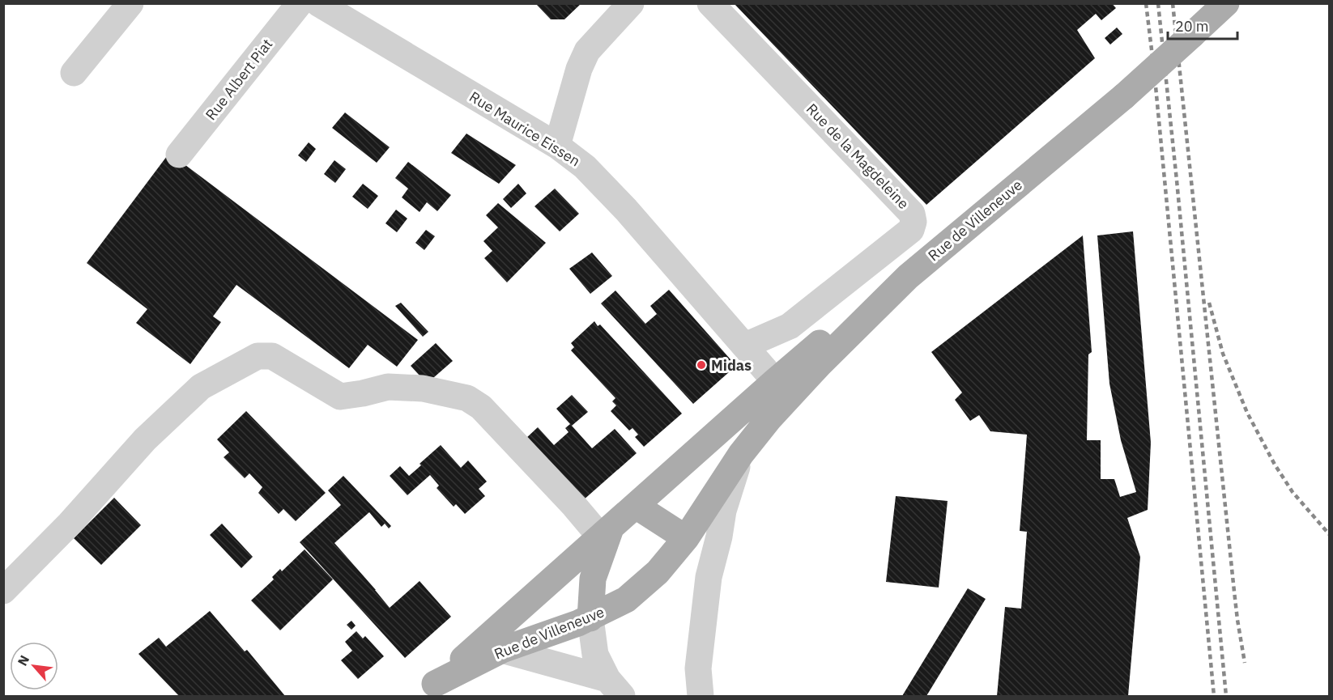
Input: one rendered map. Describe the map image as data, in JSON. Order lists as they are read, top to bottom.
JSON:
{
  "streets": {
    "main road": ["Rue de Villeneuve"],
    "street": ["Rue Albert Piat", "Rue Maurice Eissen", "Rue de la Magdeleine"]
  },
  "crossings": [
    ["Rue Maurice Eissen", "Rue de la Magdeleine"]
  ],
  "places": ["Midas"],
  "scale_bar": "20 m",
  "north": "top left"
}
